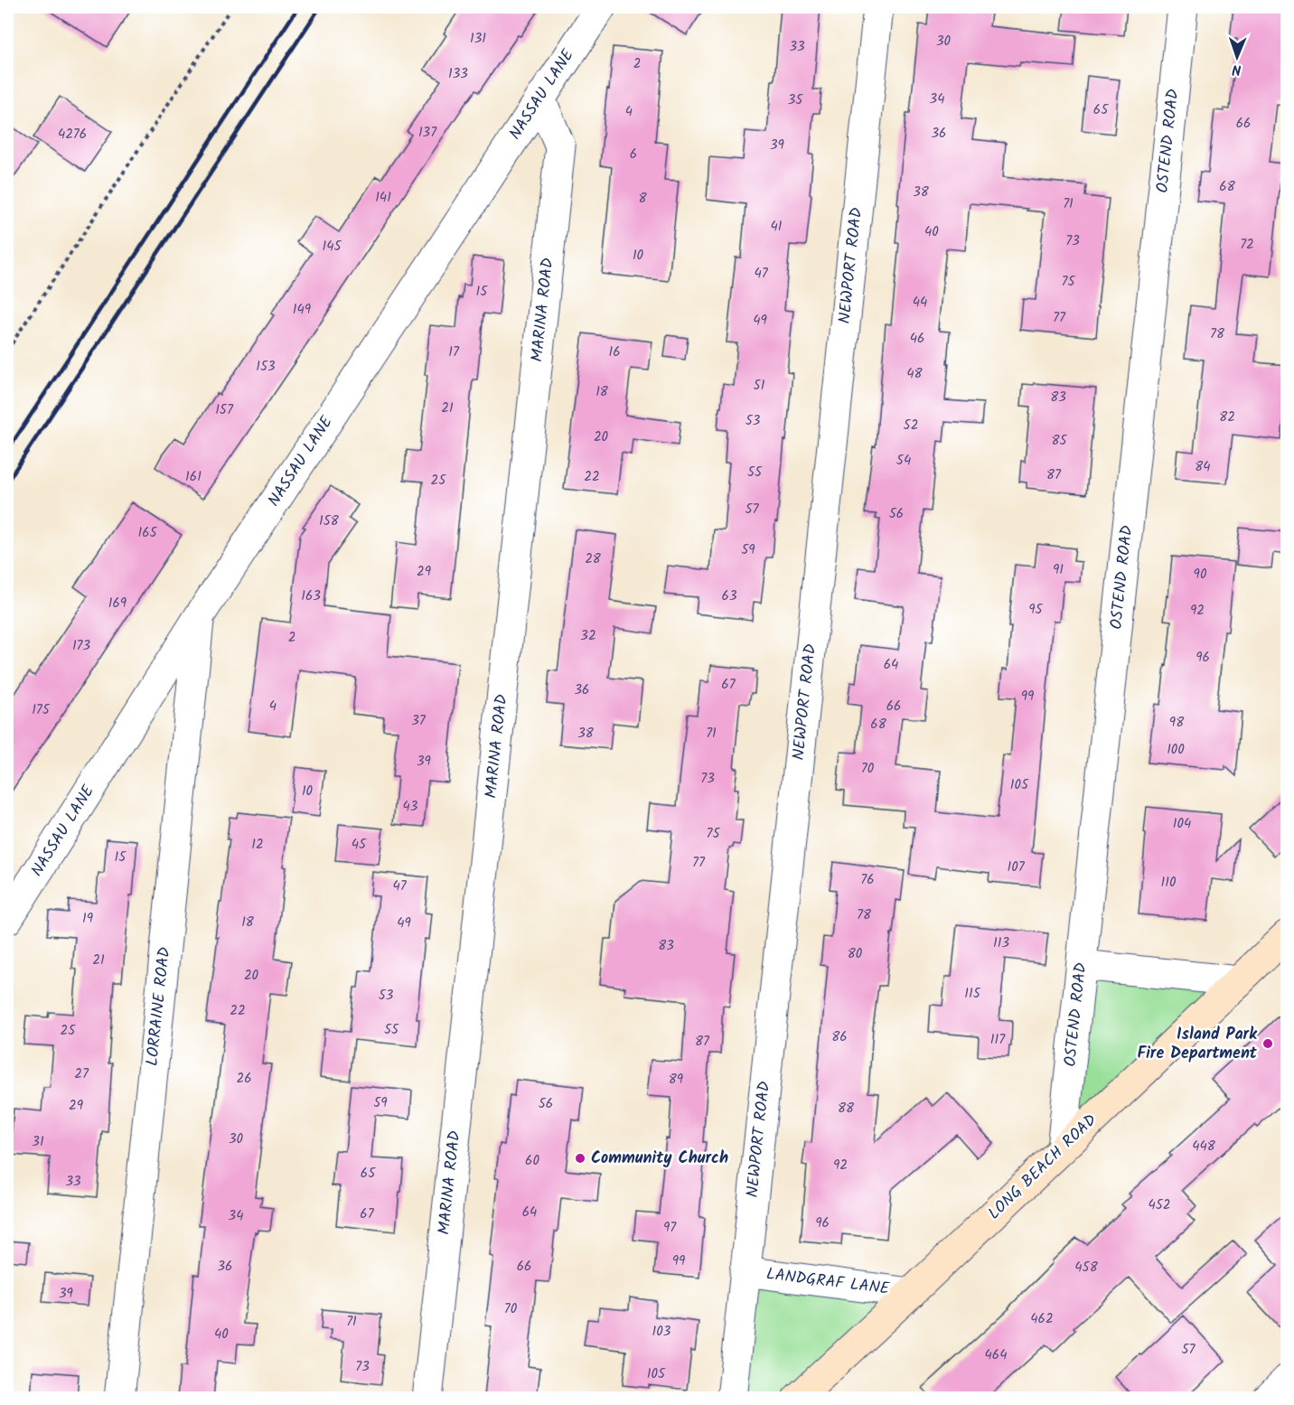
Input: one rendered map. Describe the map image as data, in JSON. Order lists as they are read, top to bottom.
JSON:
{
  "streets": {
    "main road": ["LONG BEACH ROAD"],
    "street": [
      "NASSAU LANE",
      "OSTEND ROAD",
      "NEWPORT ROAD",
      "MARINA ROAD",
      "LORRAINE ROAD",
      "LANDGRAF LANE"
    ]
  },
  "crossings": [
    ["NASSAU LANE", "MARINA ROAD"],
    ["NASSAU LANE", "LORRAINE ROAD"],
    ["OSTEND ROAD", "LONG BEACH ROAD"],
    ["NEWPORT ROAD", "LANDGRAF LANE"],
    ["LONG BEACH ROAD", "LANDGRAF LANE"]
  ],
  "places": ["Island Park Fire Department", "Community Church"],
  "house_numbers": [
    "131",
    "30",
    "33",
    "2",
    "133",
    "34",
    "35",
    "65",
    "4",
    "66",
    "137",
    "36",
    "4276",
    "39",
    "6",
    "68",
    "38",
    "141",
    "8",
    "71",
    "41",
    "40",
    "73",
    "72",
    "145",
    "10",
    "47",
    "75",
    "15",
    "44",
    "149",
    "77",
    "49",
    "78",
    "46",
    "17",
    "16",
    "153",
    "48",
    "51",
    "18",
    "83",
    "21",
    "157",
    "82",
    "53",
    "52",
    "20",
    "85",
    "54",
    "84",
    "55",
    "87",
    "161",
    "22",
    "25",
    "57",
    "56",
    "158",
    "165",
    "59",
    "28",
    "91",
    "29",
    "90",
    "163",
    "63",
    "169",
    "95",
    "92",
    "32",
    "2",
    "173",
    "96",
    "64",
    "67",
    "36",
    "99",
    "4",
    "66",
    "175",
    "37",
    "98",
    "68",
    "38",
    "71",
    "100",
    "39",
    "70",
    "73",
    "105",
    "10",
    "43",
    "104",
    "75",
    "12",
    "45",
    "15",
    "77",
    "107",
    "76",
    "110",
    "47",
    "78",
    "19",
    "18",
    "49",
    "113",
    "83",
    "80",
    "21",
    "20",
    "115",
    "53",
    "22",
    "55",
    "25",
    "86",
    "117",
    "87",
    "27",
    "26",
    "89",
    "59",
    "56",
    "29",
    "88",
    "30",
    "31",
    "448",
    "60",
    "92",
    "65",
    "33",
    "452",
    "64",
    "67",
    "34",
    "96",
    "97",
    "99",
    "36",
    "66",
    "458",
    "39",
    "70",
    "462",
    "71",
    "103",
    "40",
    "57",
    "464",
    "73",
    "105"
  ],
  "north": "bottom"
}
